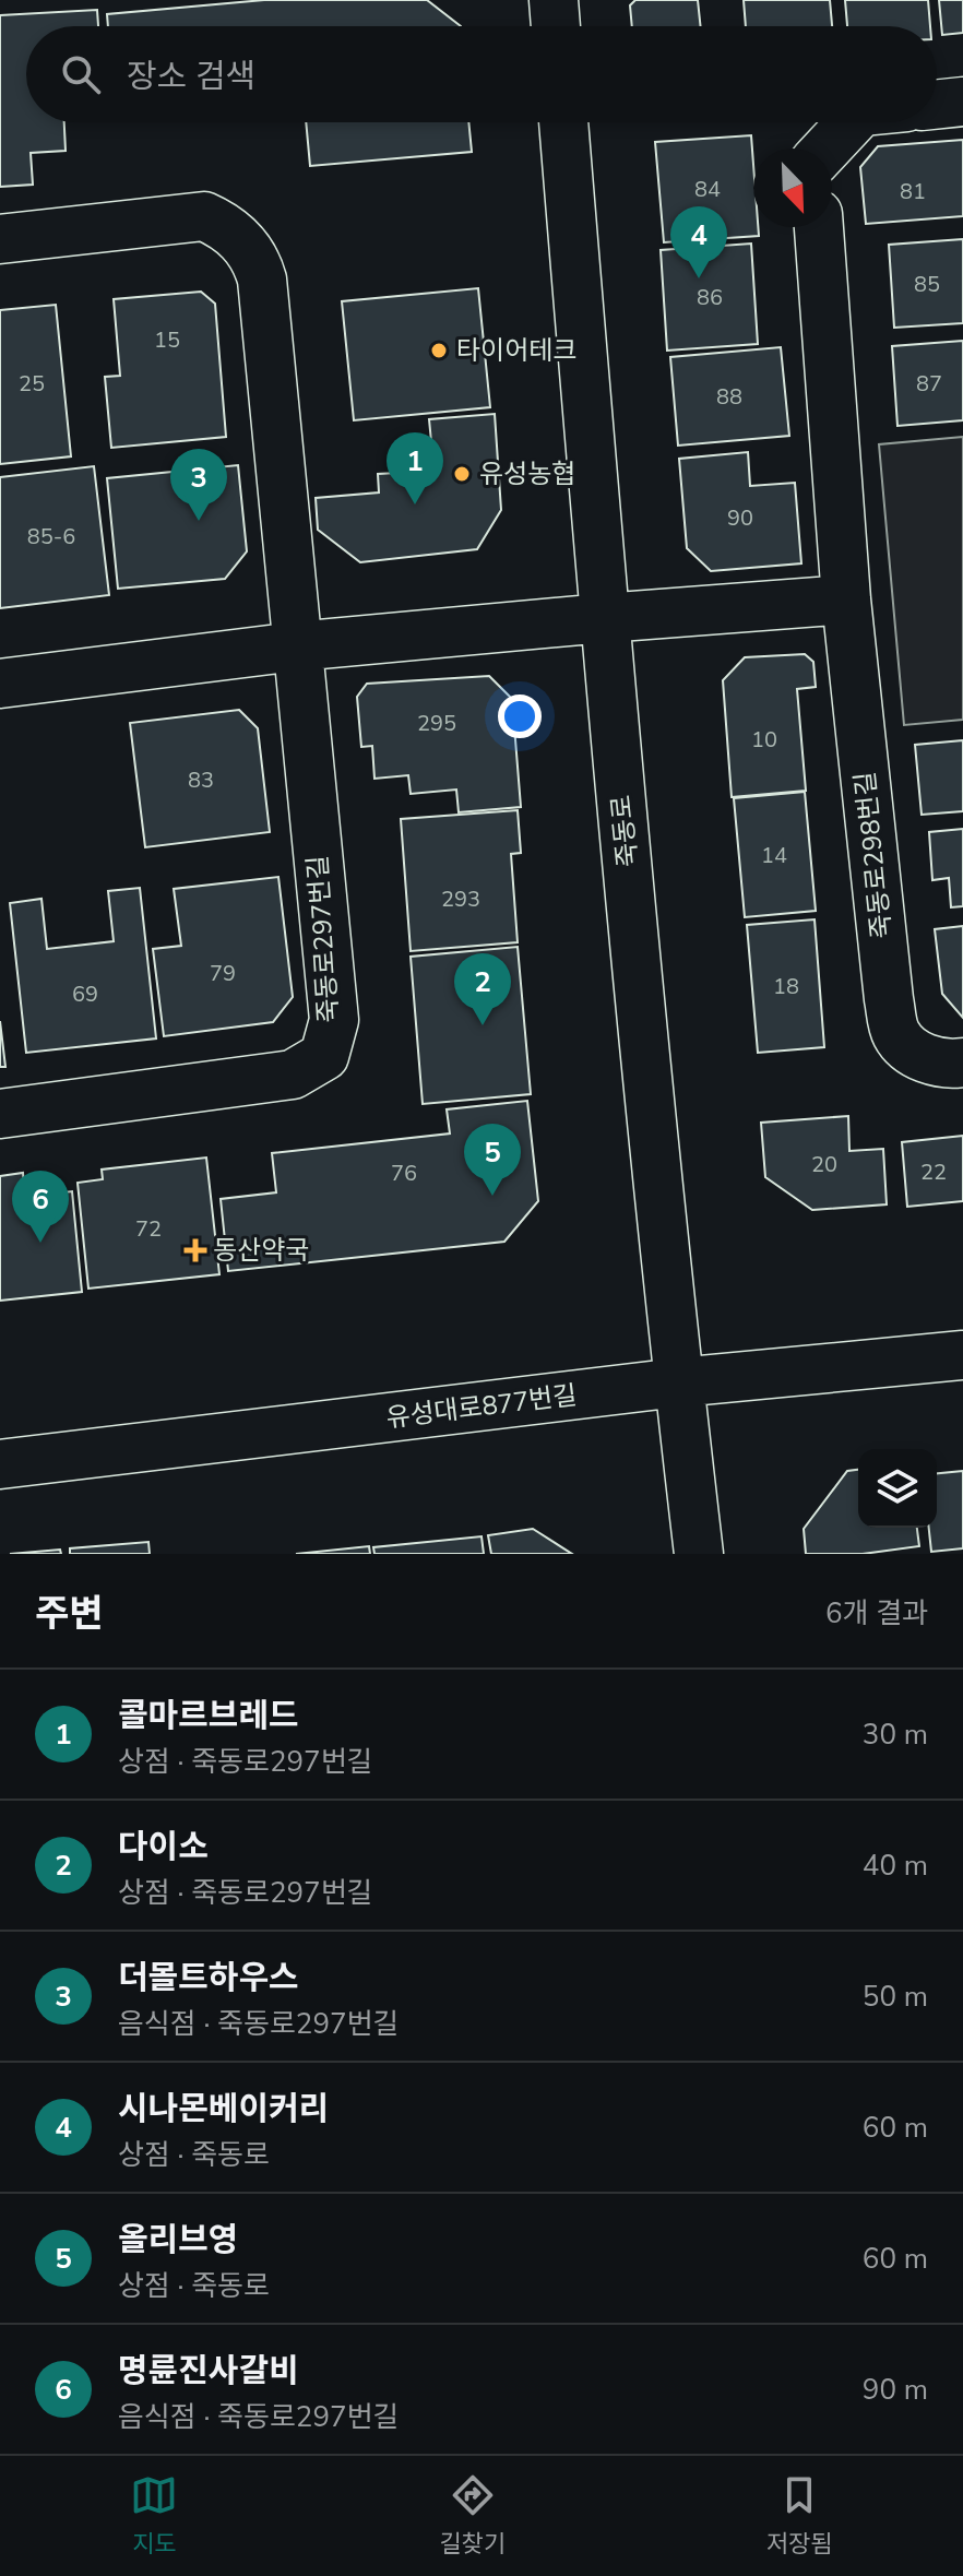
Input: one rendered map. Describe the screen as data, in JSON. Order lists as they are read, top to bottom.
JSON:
{
  "streets": {
    "street": [
      "죽동로",
      "죽동로298번길",
      "죽동로297번길",
      "유성대로877번길"
    ]
  },
  "crossings": [
    ["죽동로", "유성대로877번길"]
  ],
  "places": {
    "other": ["타이어테크", "유성농협"],
    "health": ["동산약국"]
  },
  "house_numbers": [
    "84",
    "81",
    "85",
    "86",
    "15",
    "25",
    "87",
    "88",
    "90",
    "85-6",
    "295",
    "10",
    "83",
    "14",
    "293",
    "79",
    "18",
    "69",
    "20",
    "22",
    "76",
    "72"
  ],
  "north": "bottom right",
  "page": {
    "search": "장소 검색",
    "pins": [
      "4",
      "1",
      "3",
      "2",
      "5",
      "6"
    ],
    "heading": ["주변", "6개 결과"],
    "list": [
      {
        "mark": "1",
        "name": "콜마르브레드",
        "note": "상점 · 죽동로297번길",
        "value": "30 m"
      },
      {
        "mark": "2",
        "name": "다이소",
        "note": "상점 · 죽동로297번길",
        "value": "40 m"
      },
      {
        "mark": "3",
        "name": "더몰트하우스",
        "note": "음식점 · 죽동로297번길",
        "value": "50 m"
      },
      {
        "mark": "4",
        "name": "시나몬베이커리",
        "note": "상점 · 죽동로",
        "value": "60 m"
      },
      {
        "mark": "5",
        "name": "올리브영",
        "note": "상점 · 죽동로",
        "value": "60 m"
      },
      {
        "mark": "6",
        "name": "명륜진사갈비",
        "note": "음식점 · 죽동로297번길",
        "value": "90 m"
      }
    ],
    "nav": ["지도", "길찾기", "저장됨"]
  }
}
